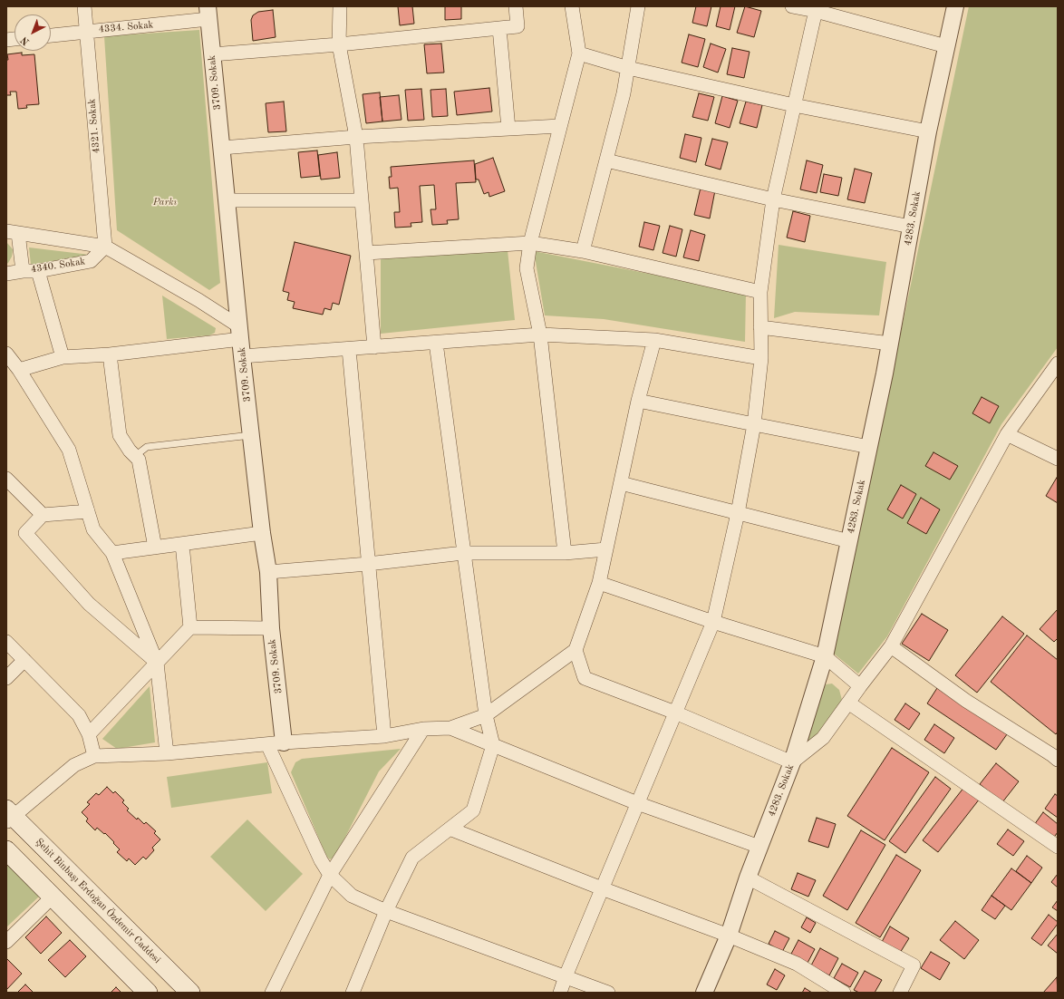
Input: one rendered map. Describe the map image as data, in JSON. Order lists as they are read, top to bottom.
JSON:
{
  "streets": {
    "main road": ["Şehit Binbaşı Erdoğan Özdemir Caddesi"],
    "street": [
      "4334. Sokak",
      "3709. Sokak",
      "4321. Sokak",
      "4283. Sokak",
      "4340. Sokak"
    ]
  },
  "crossings": [
    ["4334. Sokak", "3709. Sokak"],
    ["4334. Sokak", "4321. Sokak"],
    ["4321. Sokak", "4340. Sokak"]
  ],
  "parks": ["Parkı"],
  "north": "bottom left"
}
